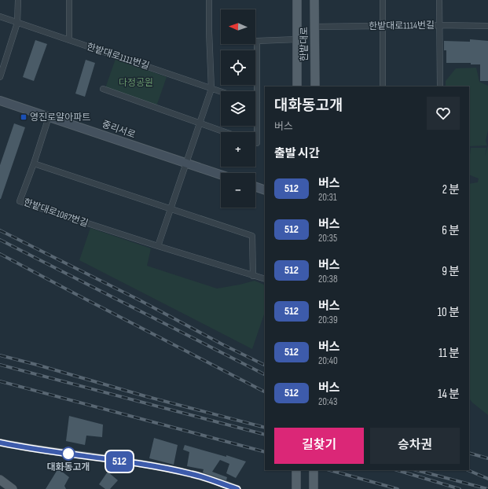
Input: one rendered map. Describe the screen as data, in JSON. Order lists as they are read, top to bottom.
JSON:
{
  "streets": {
    "main road": ["한밭대로", "중리서로"],
    "street": ["한밭대로1114번길", "한밭대로1111번길", "한밭대로1087번길"]
  },
  "crossings": [
    ["한밭대로1114번길", "한밭대로"],
    ["중리서로", "한밭대로1087번길"]
  ],
  "parks": ["다정공원"],
  "places": {
    "transit": ["영진로얄아파트"],
    "other": ["대화동고개"]
  },
  "lines": ["bus line 512"],
  "north": "left",
  "page": {
    "on_map": "512",
    "map_buttons": ["+", "−"],
    "heading": [
      ["대화동고개", "버스"],
      "출발 시간"
    ],
    "list": [
      {
        "mark": "512",
        "name": "버스",
        "note": "20:31",
        "value": "2 분"
      },
      {
        "mark": "512",
        "name": "버스",
        "note": "20:35",
        "value": "6 분"
      },
      {
        "mark": "512",
        "name": "버스",
        "note": "20:38",
        "value": "9 분"
      },
      {
        "mark": "512",
        "name": "버스",
        "note": "20:39",
        "value": "10 분"
      },
      {
        "mark": "512",
        "name": "버스",
        "note": "20:40",
        "value": "11 분"
      },
      {
        "mark": "512",
        "name": "버스",
        "note": "20:43",
        "value": "14 분"
      }
    ],
    "buttons": ["길찾기", "승차권"]
  }
}
